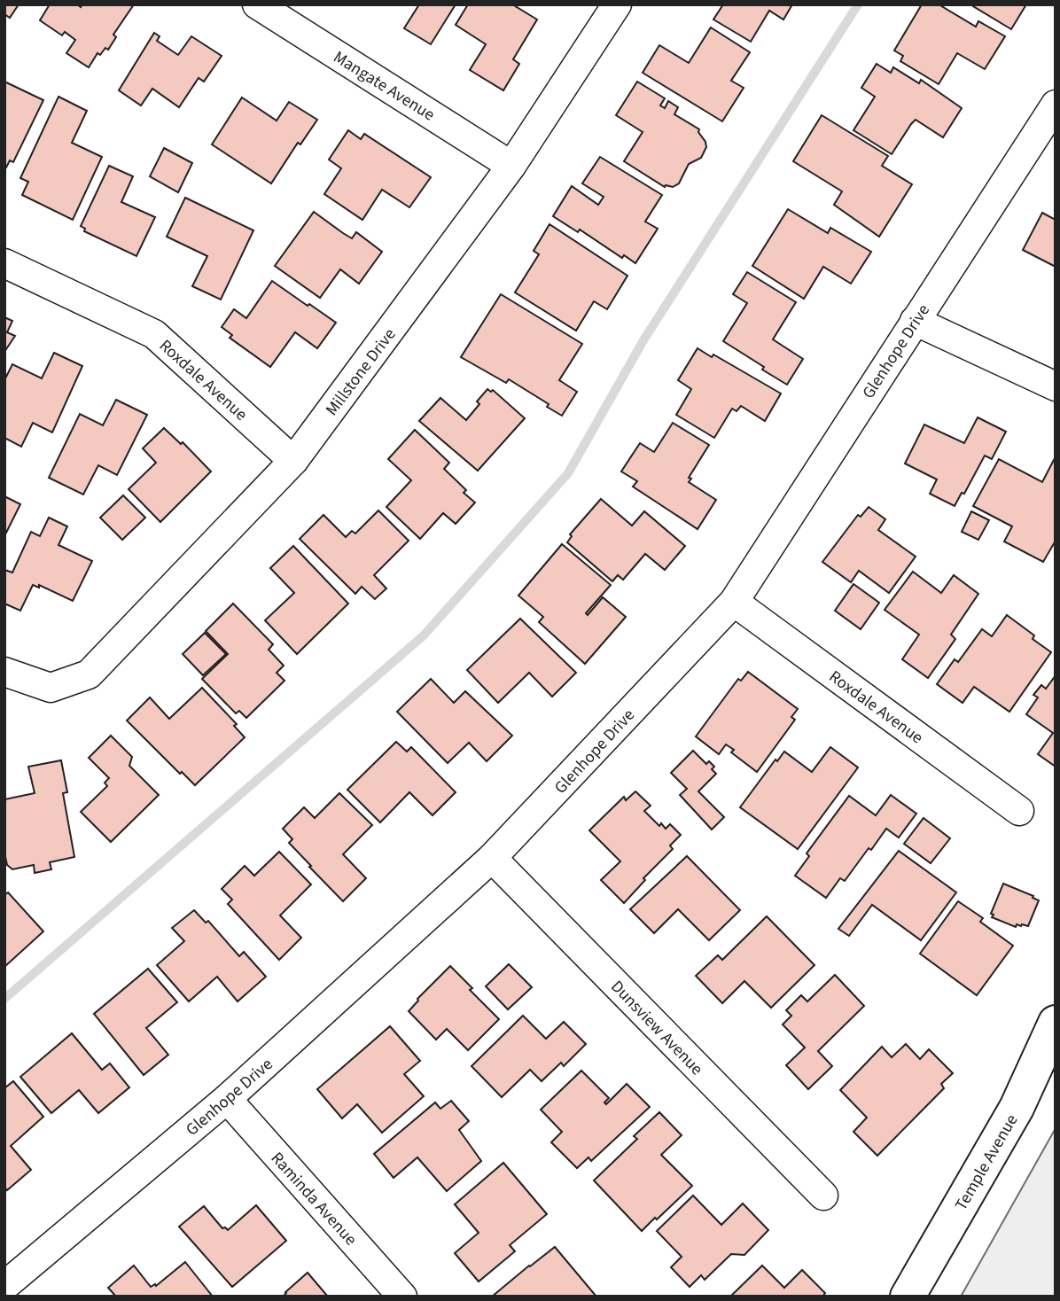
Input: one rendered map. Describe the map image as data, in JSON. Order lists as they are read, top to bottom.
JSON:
{
  "streets": {
    "main road": ["Temple Avenue"],
    "street": [
      "Mangate Avenue",
      "Glenhope Drive",
      "Millstone Drive",
      "Roxdale Avenue",
      "Dunsview Avenue",
      "Raminda Avenue"
    ]
  },
  "crossings": [
    ["Mangate Avenue", "Millstone Drive"],
    ["Glenhope Drive", "Roxdale Avenue"],
    ["Glenhope Drive", "Dunsview Avenue"],
    ["Glenhope Drive", "Raminda Avenue"],
    ["Millstone Drive", "Roxdale Avenue"]
  ]
}
